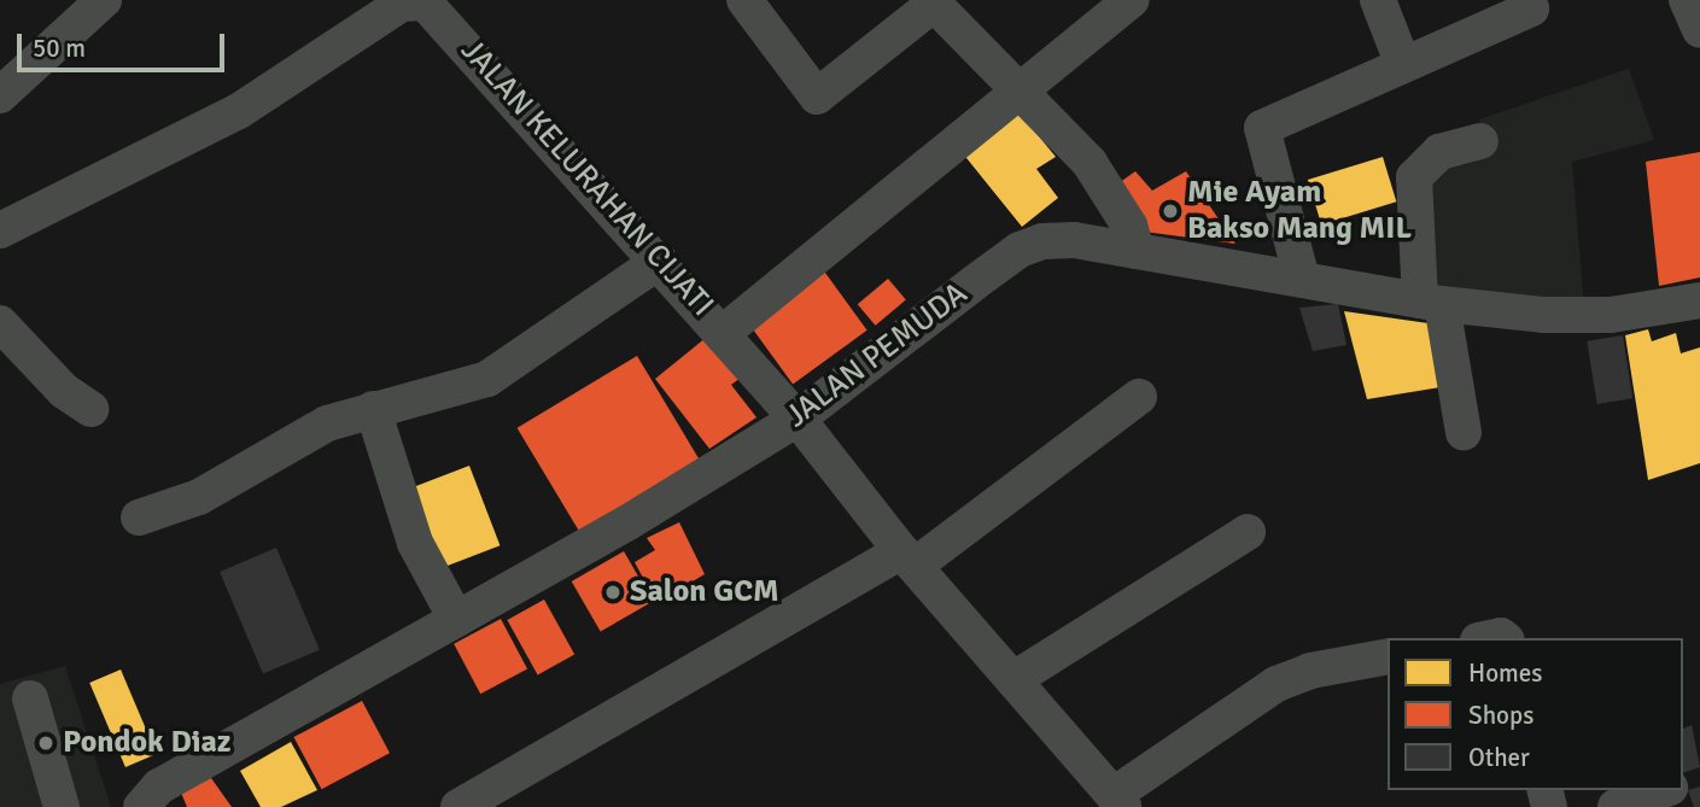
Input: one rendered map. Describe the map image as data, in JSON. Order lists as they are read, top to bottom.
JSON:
{
  "streets": {
    "street": ["JALAN KELURAHAN CIJATI", "JALAN PEMUDA"]
  },
  "crossings": [
    ["JALAN KELURAHAN CIJATI", "JALAN PEMUDA"]
  ],
  "places": ["Mie Ayam Bakso Mang MIL", "Salon GCM", "Pondok Diaz"],
  "legend": ["Homes", "Shops", "Other"],
  "scale_bar": "50 m"
}
